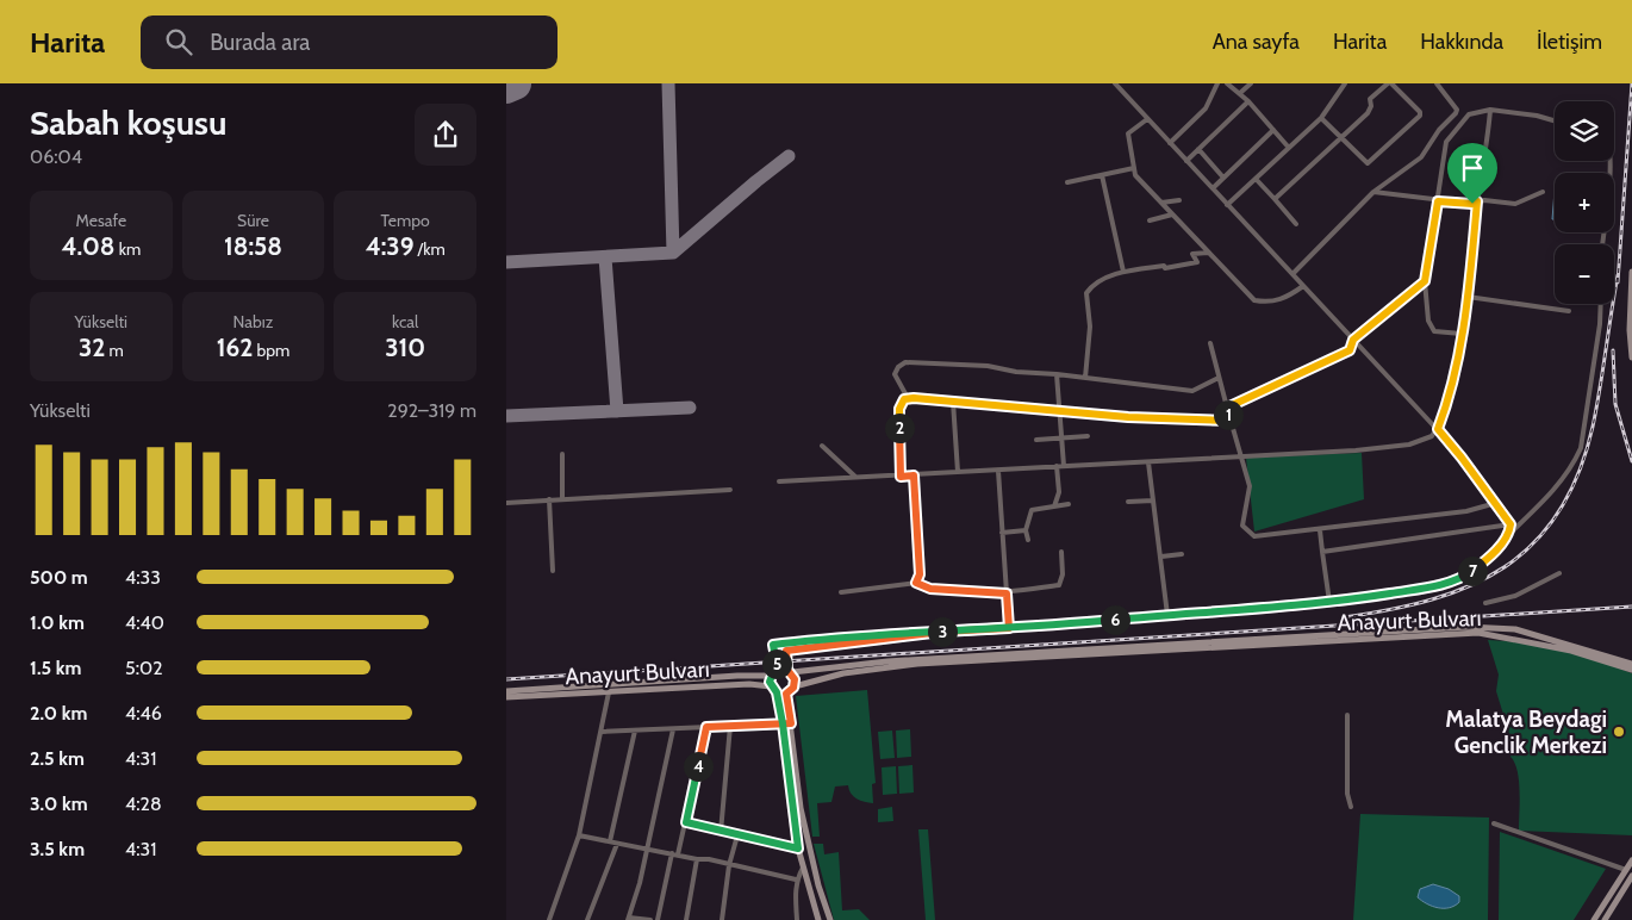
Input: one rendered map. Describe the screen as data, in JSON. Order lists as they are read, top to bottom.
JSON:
{
  "streets": {
    "main road": ["Anayurt Bulvarı"]
  },
  "places": ["Malatya Beydagi Genclik Merkezi"],
  "page": {
    "header": "Harita",
    "search": "Burada ara",
    "nav": [
      "Ana sayfa",
      "Harita",
      "Hakkında",
      "İletişim"
    ],
    "heading": ["Sabah koşusu", "06:04"],
    "map_buttons": ["+", "−"],
    "stats": [
      ["Mesafe", "4.08 km"],
      ["Süre", "18:58"],
      ["Tempo", "4:39 /km"],
      ["Yükselti", "32 m"],
      ["Nabız", "162 bpm"],
      ["kcal", "310"]
    ],
    "chart": ["Yükselti", "292–319 m"],
    "pins": [
      "1",
      "2",
      "7",
      "6",
      "3",
      "5",
      "4"
    ],
    "list": [
      {
        "name": "500 m",
        "note": "4:33"
      },
      {
        "name": "1.0 km",
        "note": "4:40"
      },
      {
        "name": "1.5 km",
        "note": "5:02"
      },
      {
        "name": "2.0 km",
        "note": "4:46"
      },
      {
        "name": "2.5 km",
        "note": "4:31"
      },
      {
        "name": "3.0 km",
        "note": "4:28"
      },
      {
        "name": "3.5 km",
        "note": "4:31"
      }
    ]
  }
}
